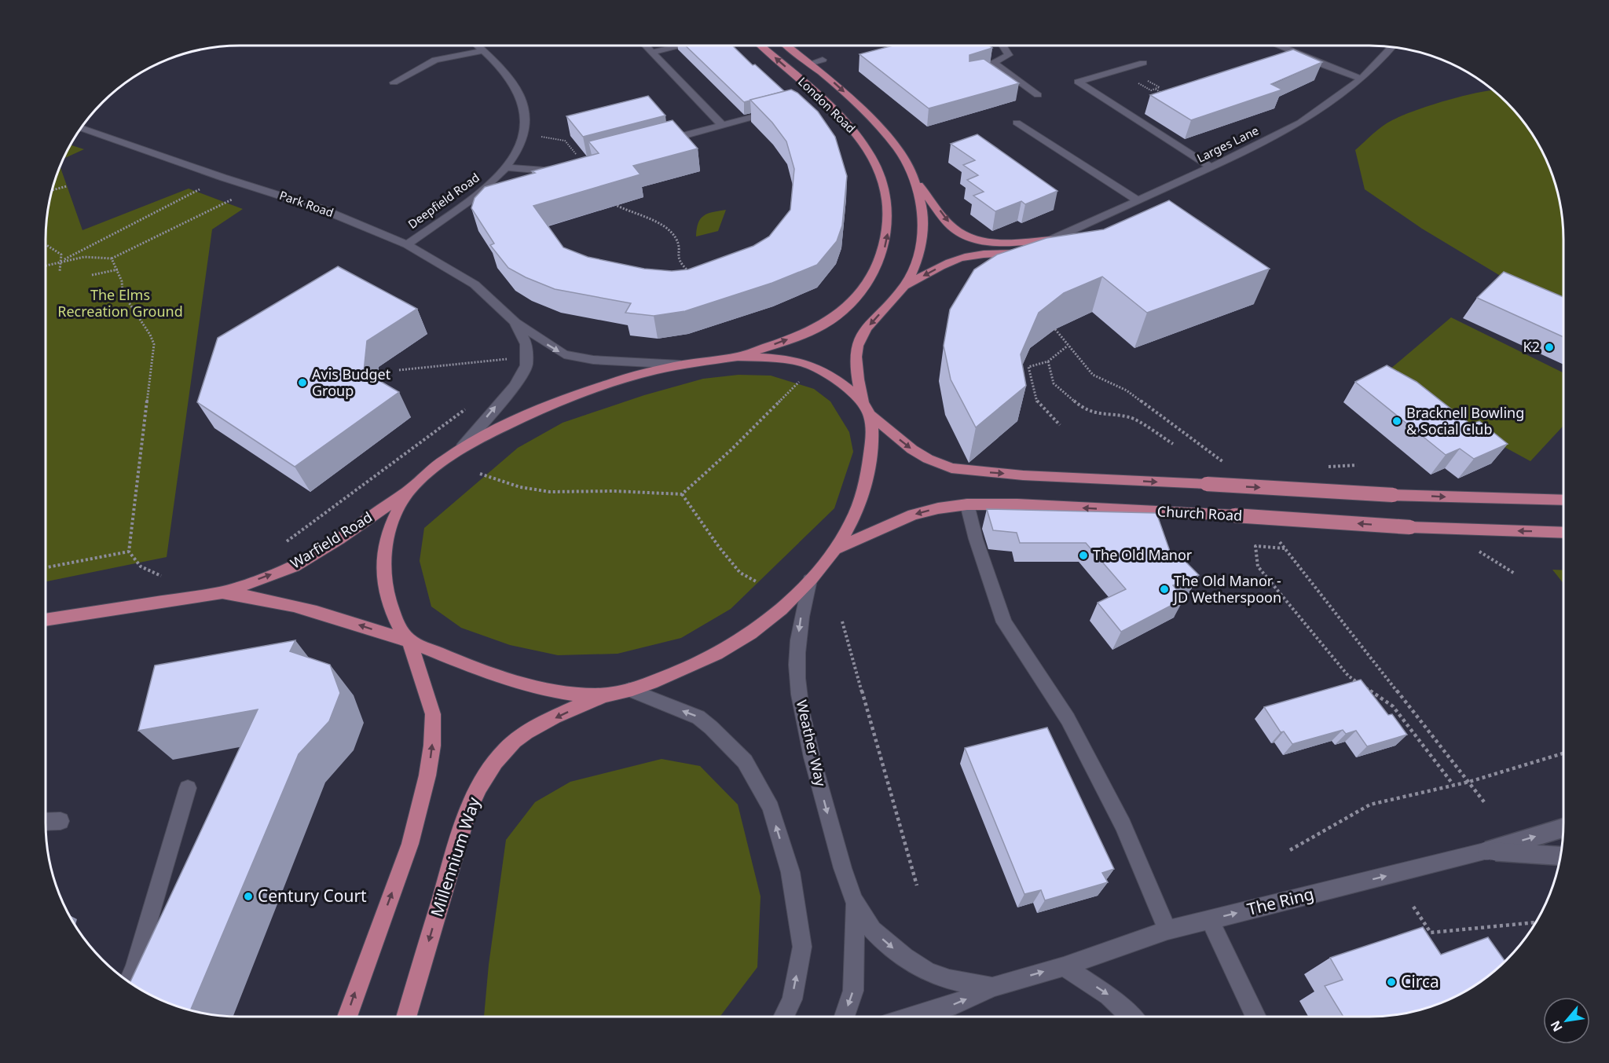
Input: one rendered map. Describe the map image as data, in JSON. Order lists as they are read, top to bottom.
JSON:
{
  "streets": {
    "main road": [
      "London Road",
      "Church Road",
      "Warfield Road",
      "Millennium Way"
    ],
    "street": [
      "Larges Lane",
      "Deepfield Road",
      "Park Road",
      "Weather Way",
      "The Ring"
    ]
  },
  "crossings": [
    ["Deepfield Road", "Park Road"],
    ["Warfield Road", "Millennium Way"],
    ["Weather Way", "The Ring"]
  ],
  "one_way": ["Weather Way", "Millennium Way", "The Ring"],
  "parks": ["The Elms Recreation Ground"],
  "places": [
    "K2",
    "Avis Budget Group",
    "Bracknell Bowling & Social Club",
    "The Old Manor",
    "The Old Manor - JD Wetherspoon",
    "Century Court",
    "Circa"
  ],
  "north": "bottom left"
}
